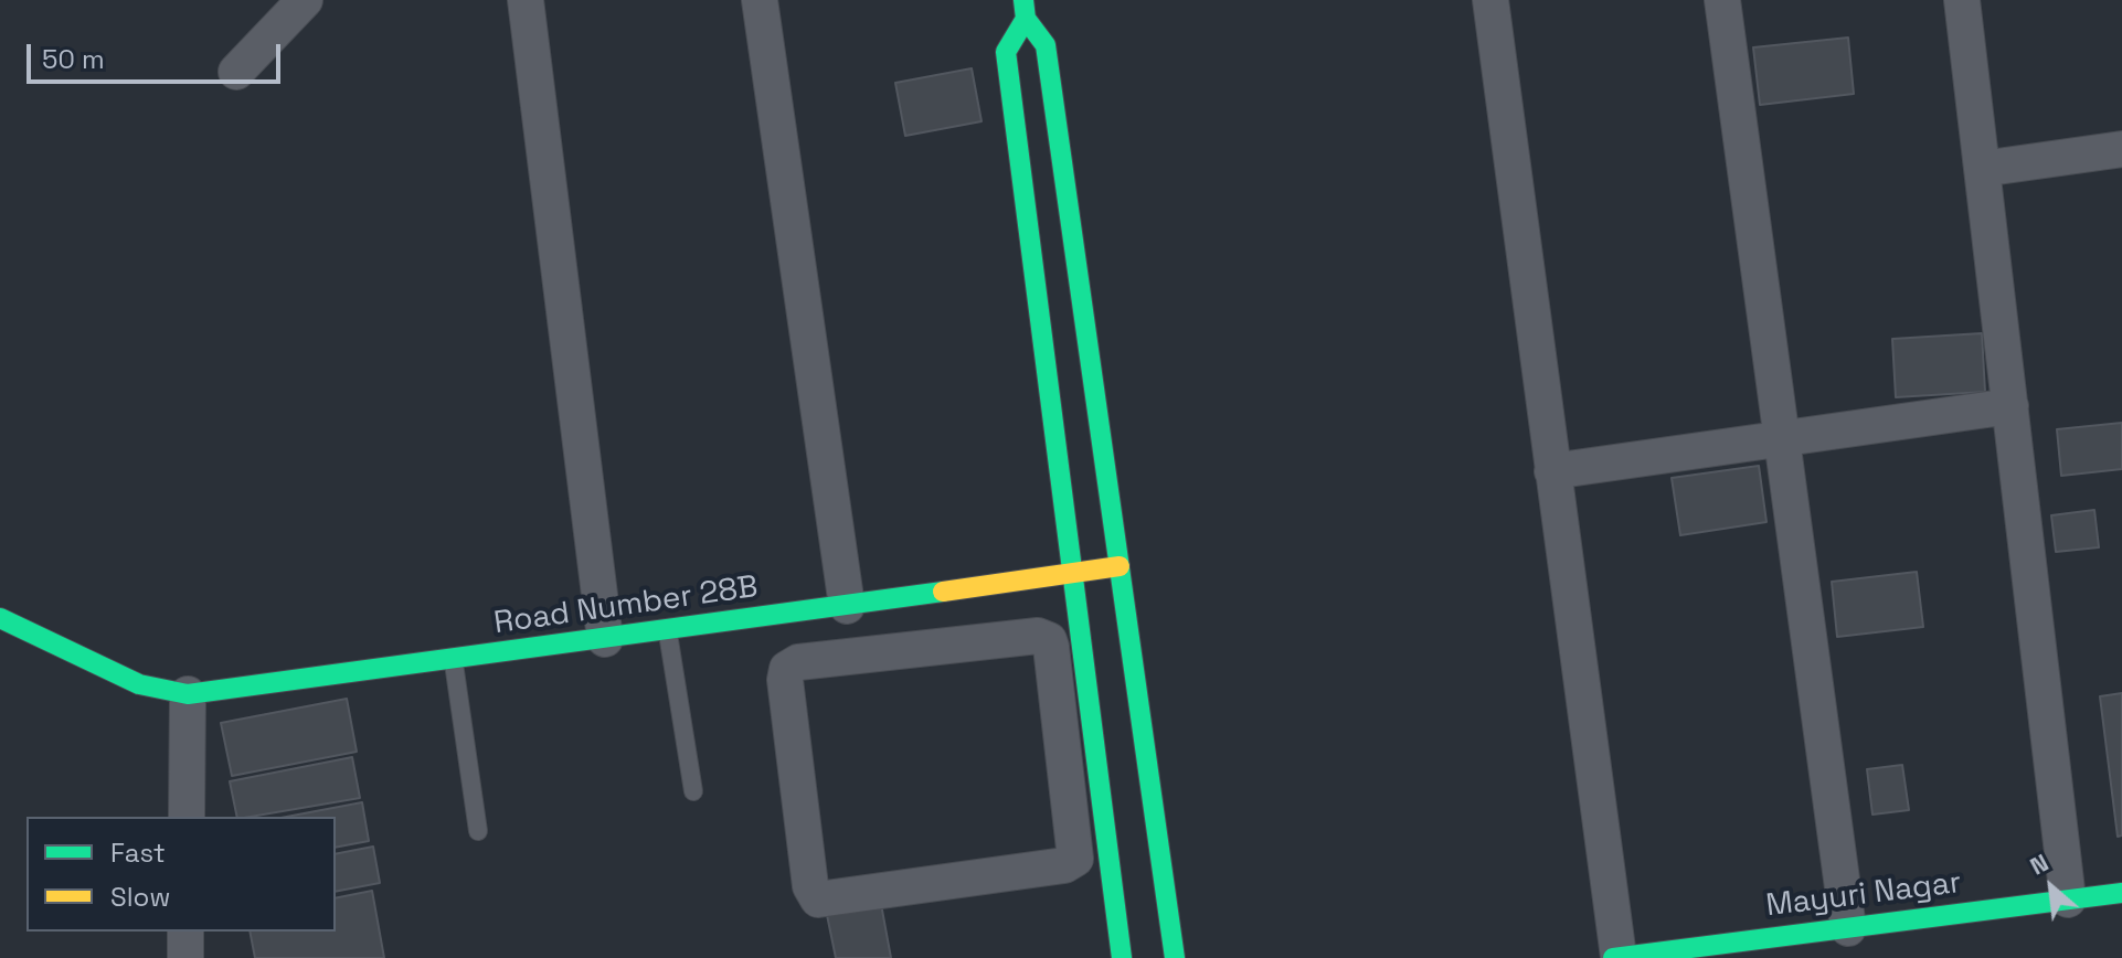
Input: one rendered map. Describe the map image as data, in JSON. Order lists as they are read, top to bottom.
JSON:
{
  "streets": {
    "street": ["Road Number 28B", "Mayuri Nagar"]
  },
  "legend": ["Fast", "Slow"],
  "scale_bar": "50 m",
  "north": "top left"
}
